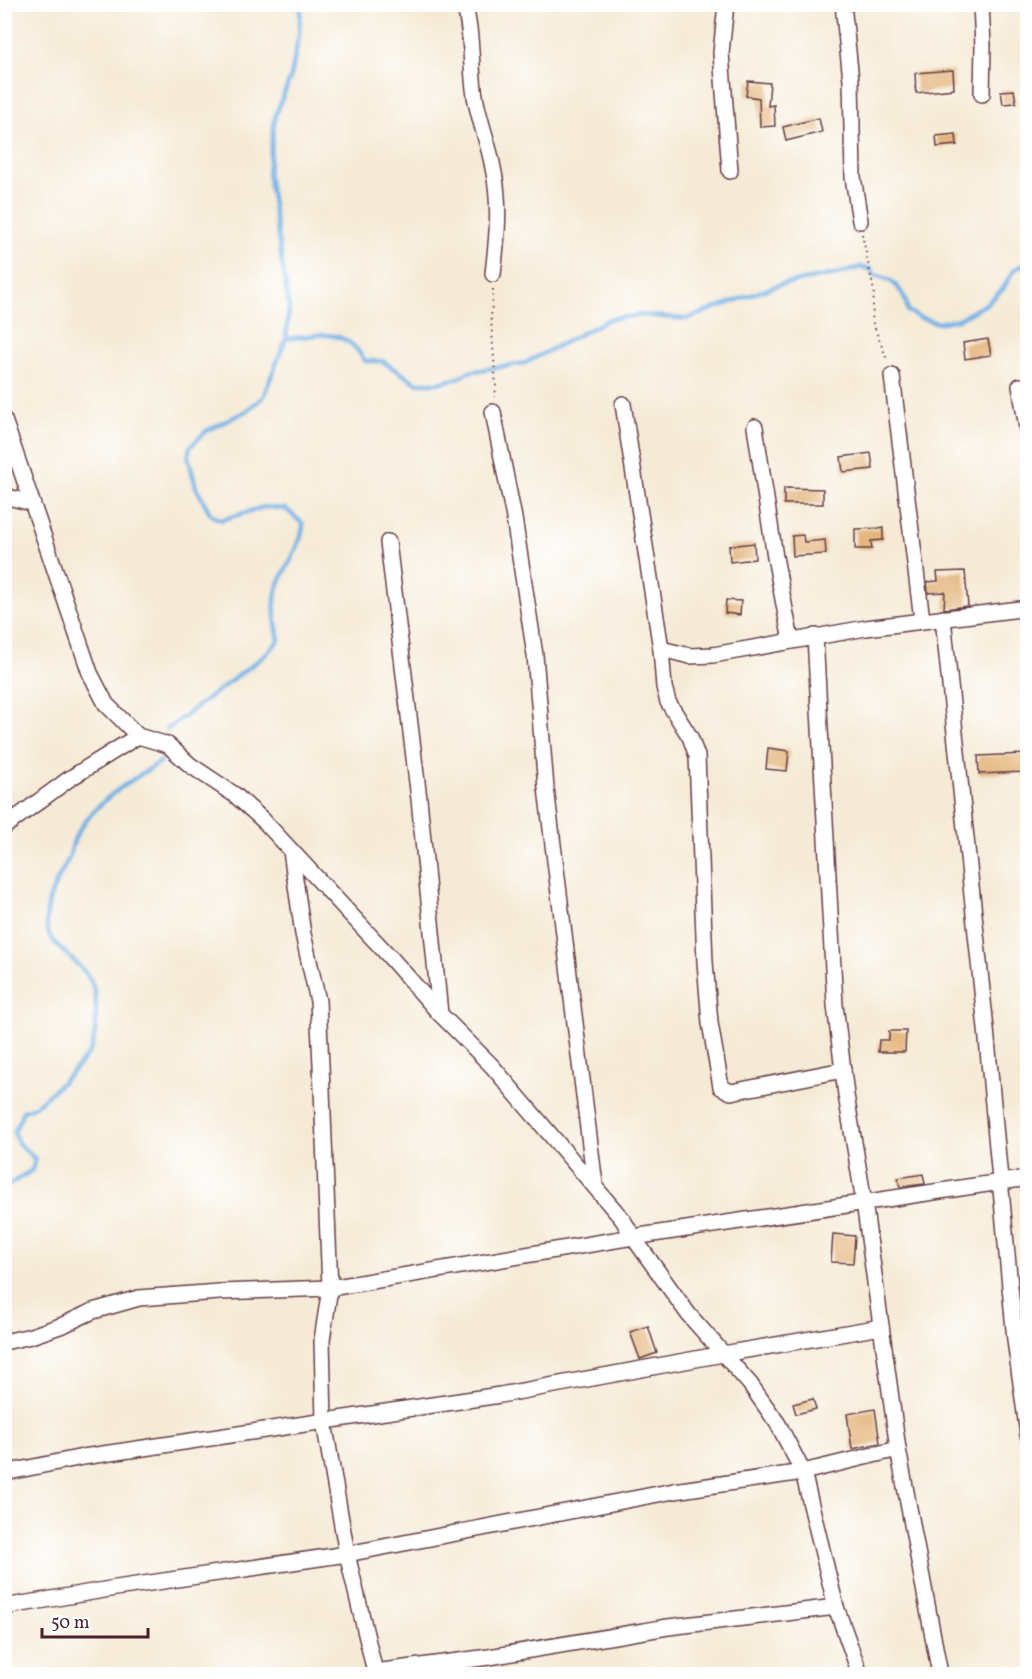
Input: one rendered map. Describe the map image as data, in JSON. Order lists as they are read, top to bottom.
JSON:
{
  "scale_bar": "50 m"
}
